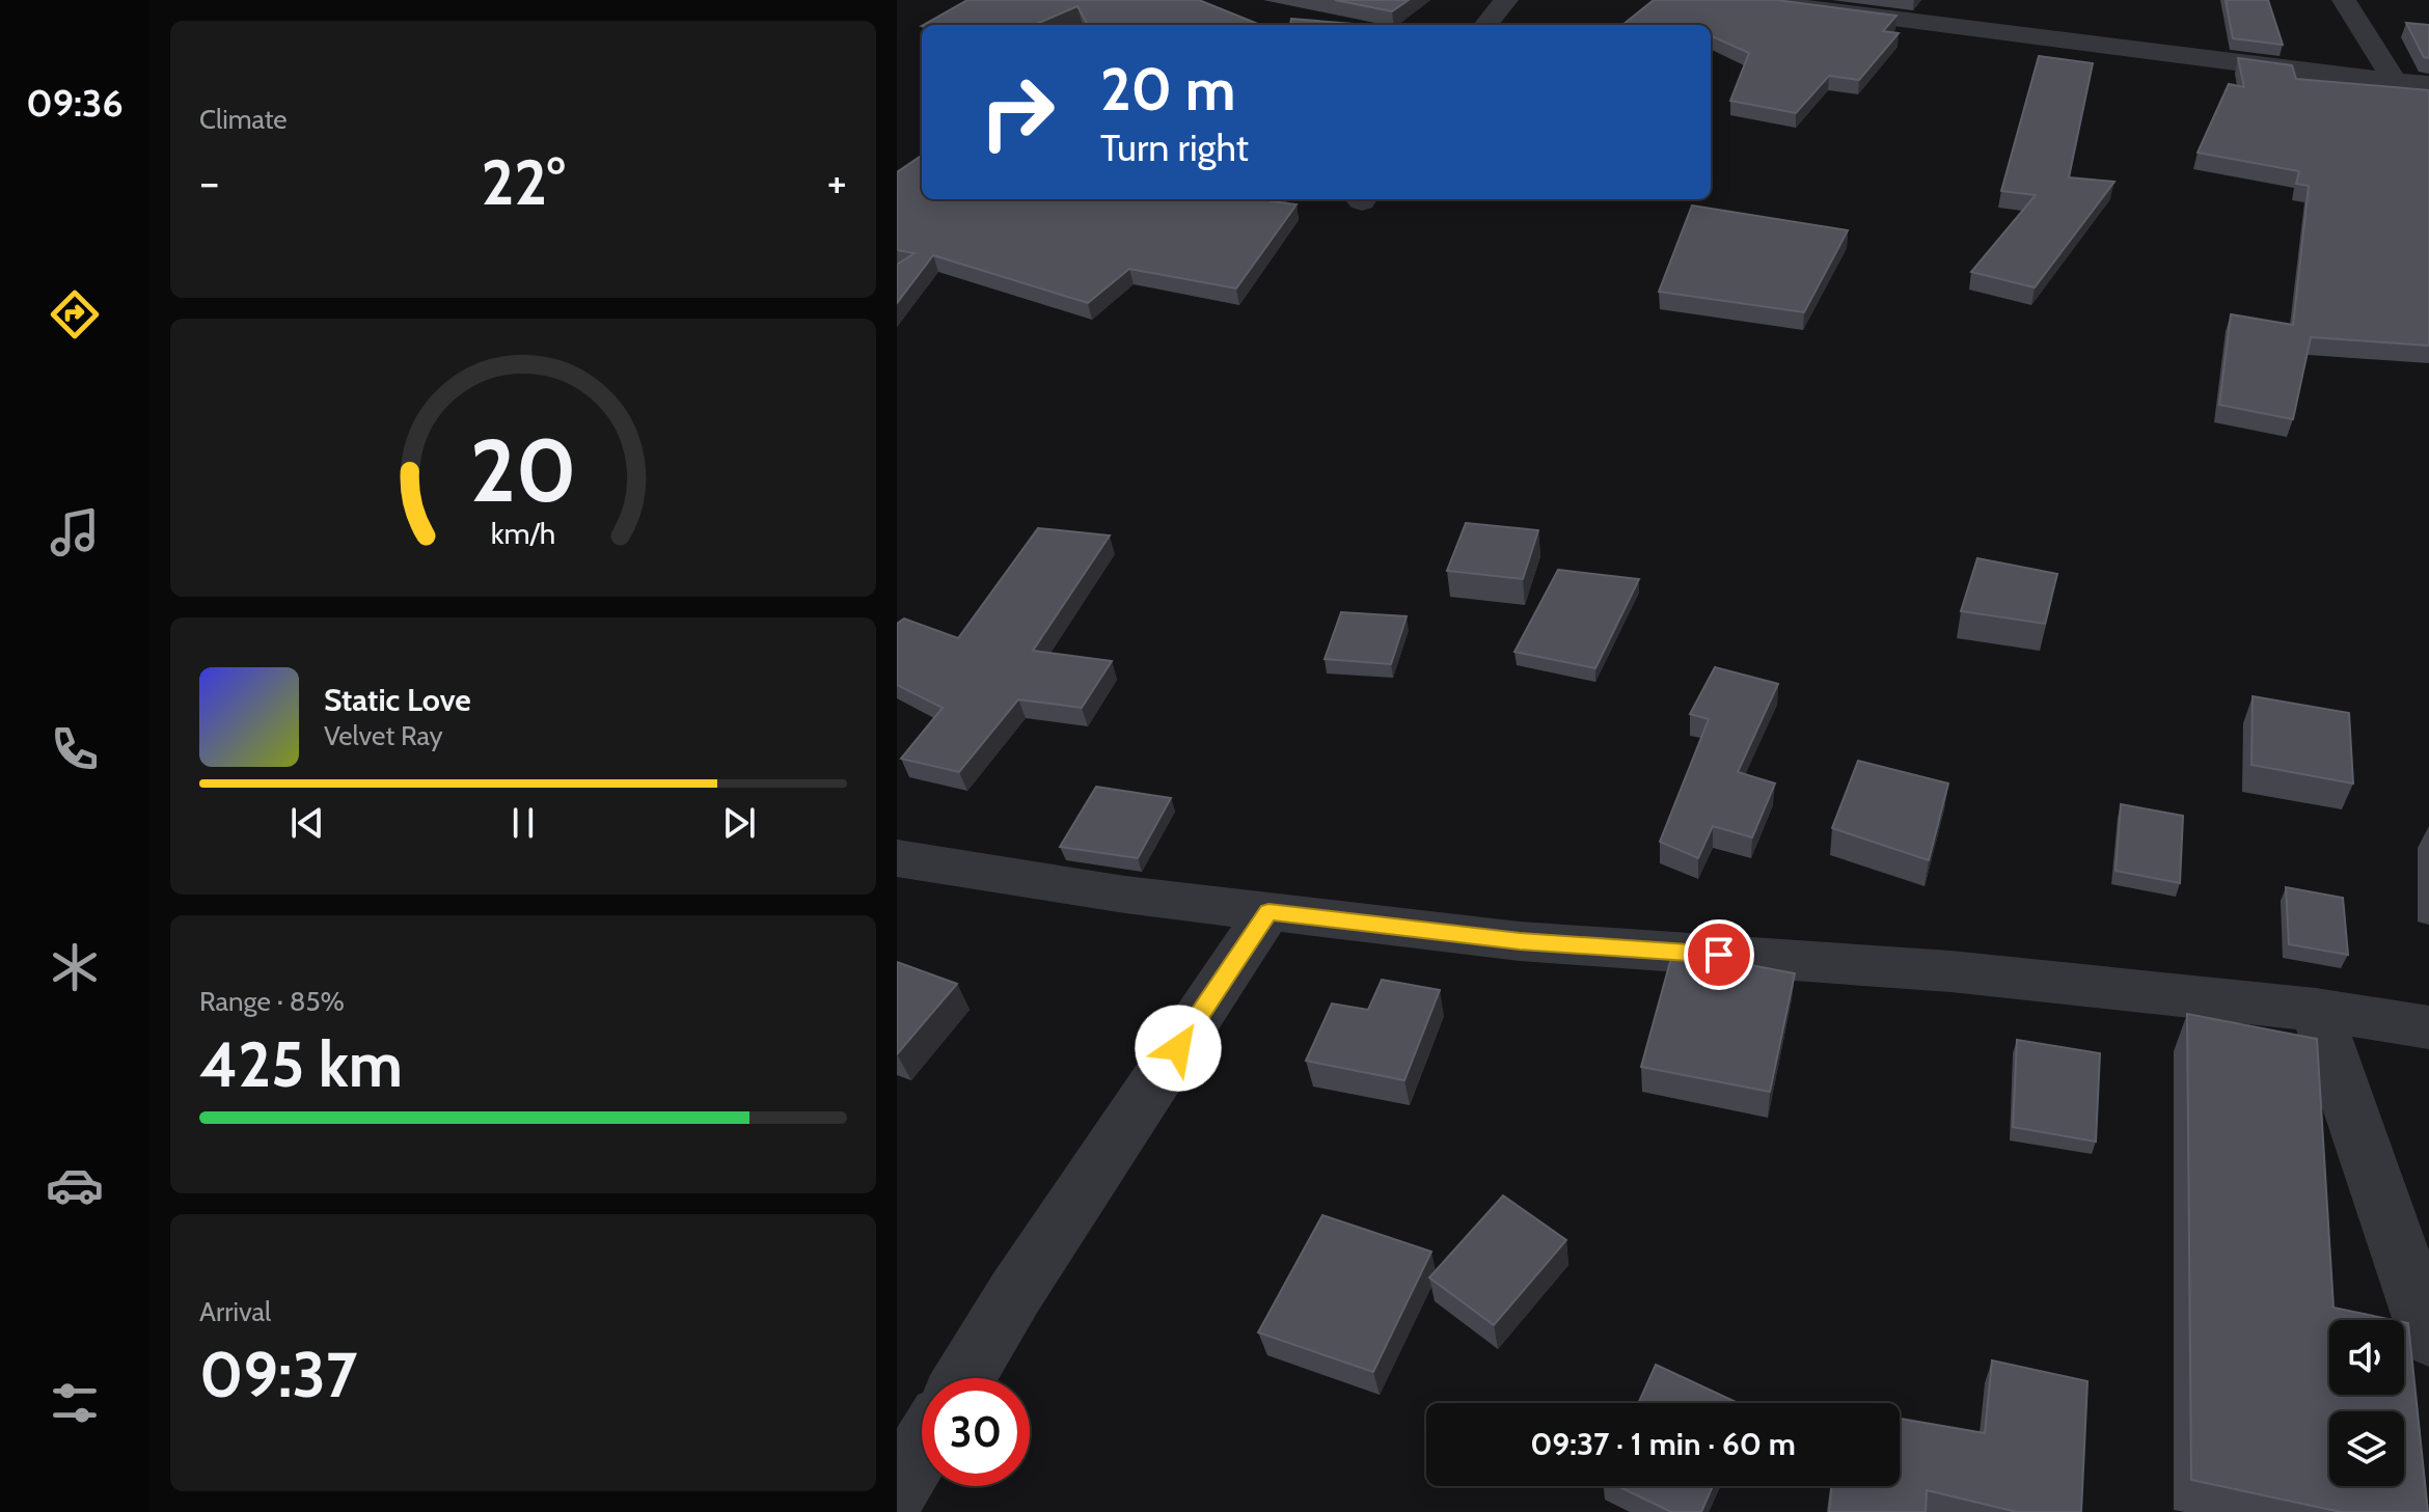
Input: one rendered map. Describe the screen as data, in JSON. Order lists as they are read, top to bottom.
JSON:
{
  "page": {
    "tabs": "09:36",
    "tile": [
      "Climate",
      ["Range · 85%", "425 km"],
      ["Arrival", "09:37"]
    ],
    "turn": ["20 m", "Turn right"],
    "heat": ["−", "22°", "+"],
    "song": ["Static Love", "Velvet Ray"],
    "limit": "30",
    "trip": "09:37 · 1 min · 60 m",
    "gauge": ["20", "km/h"]
  }
}
